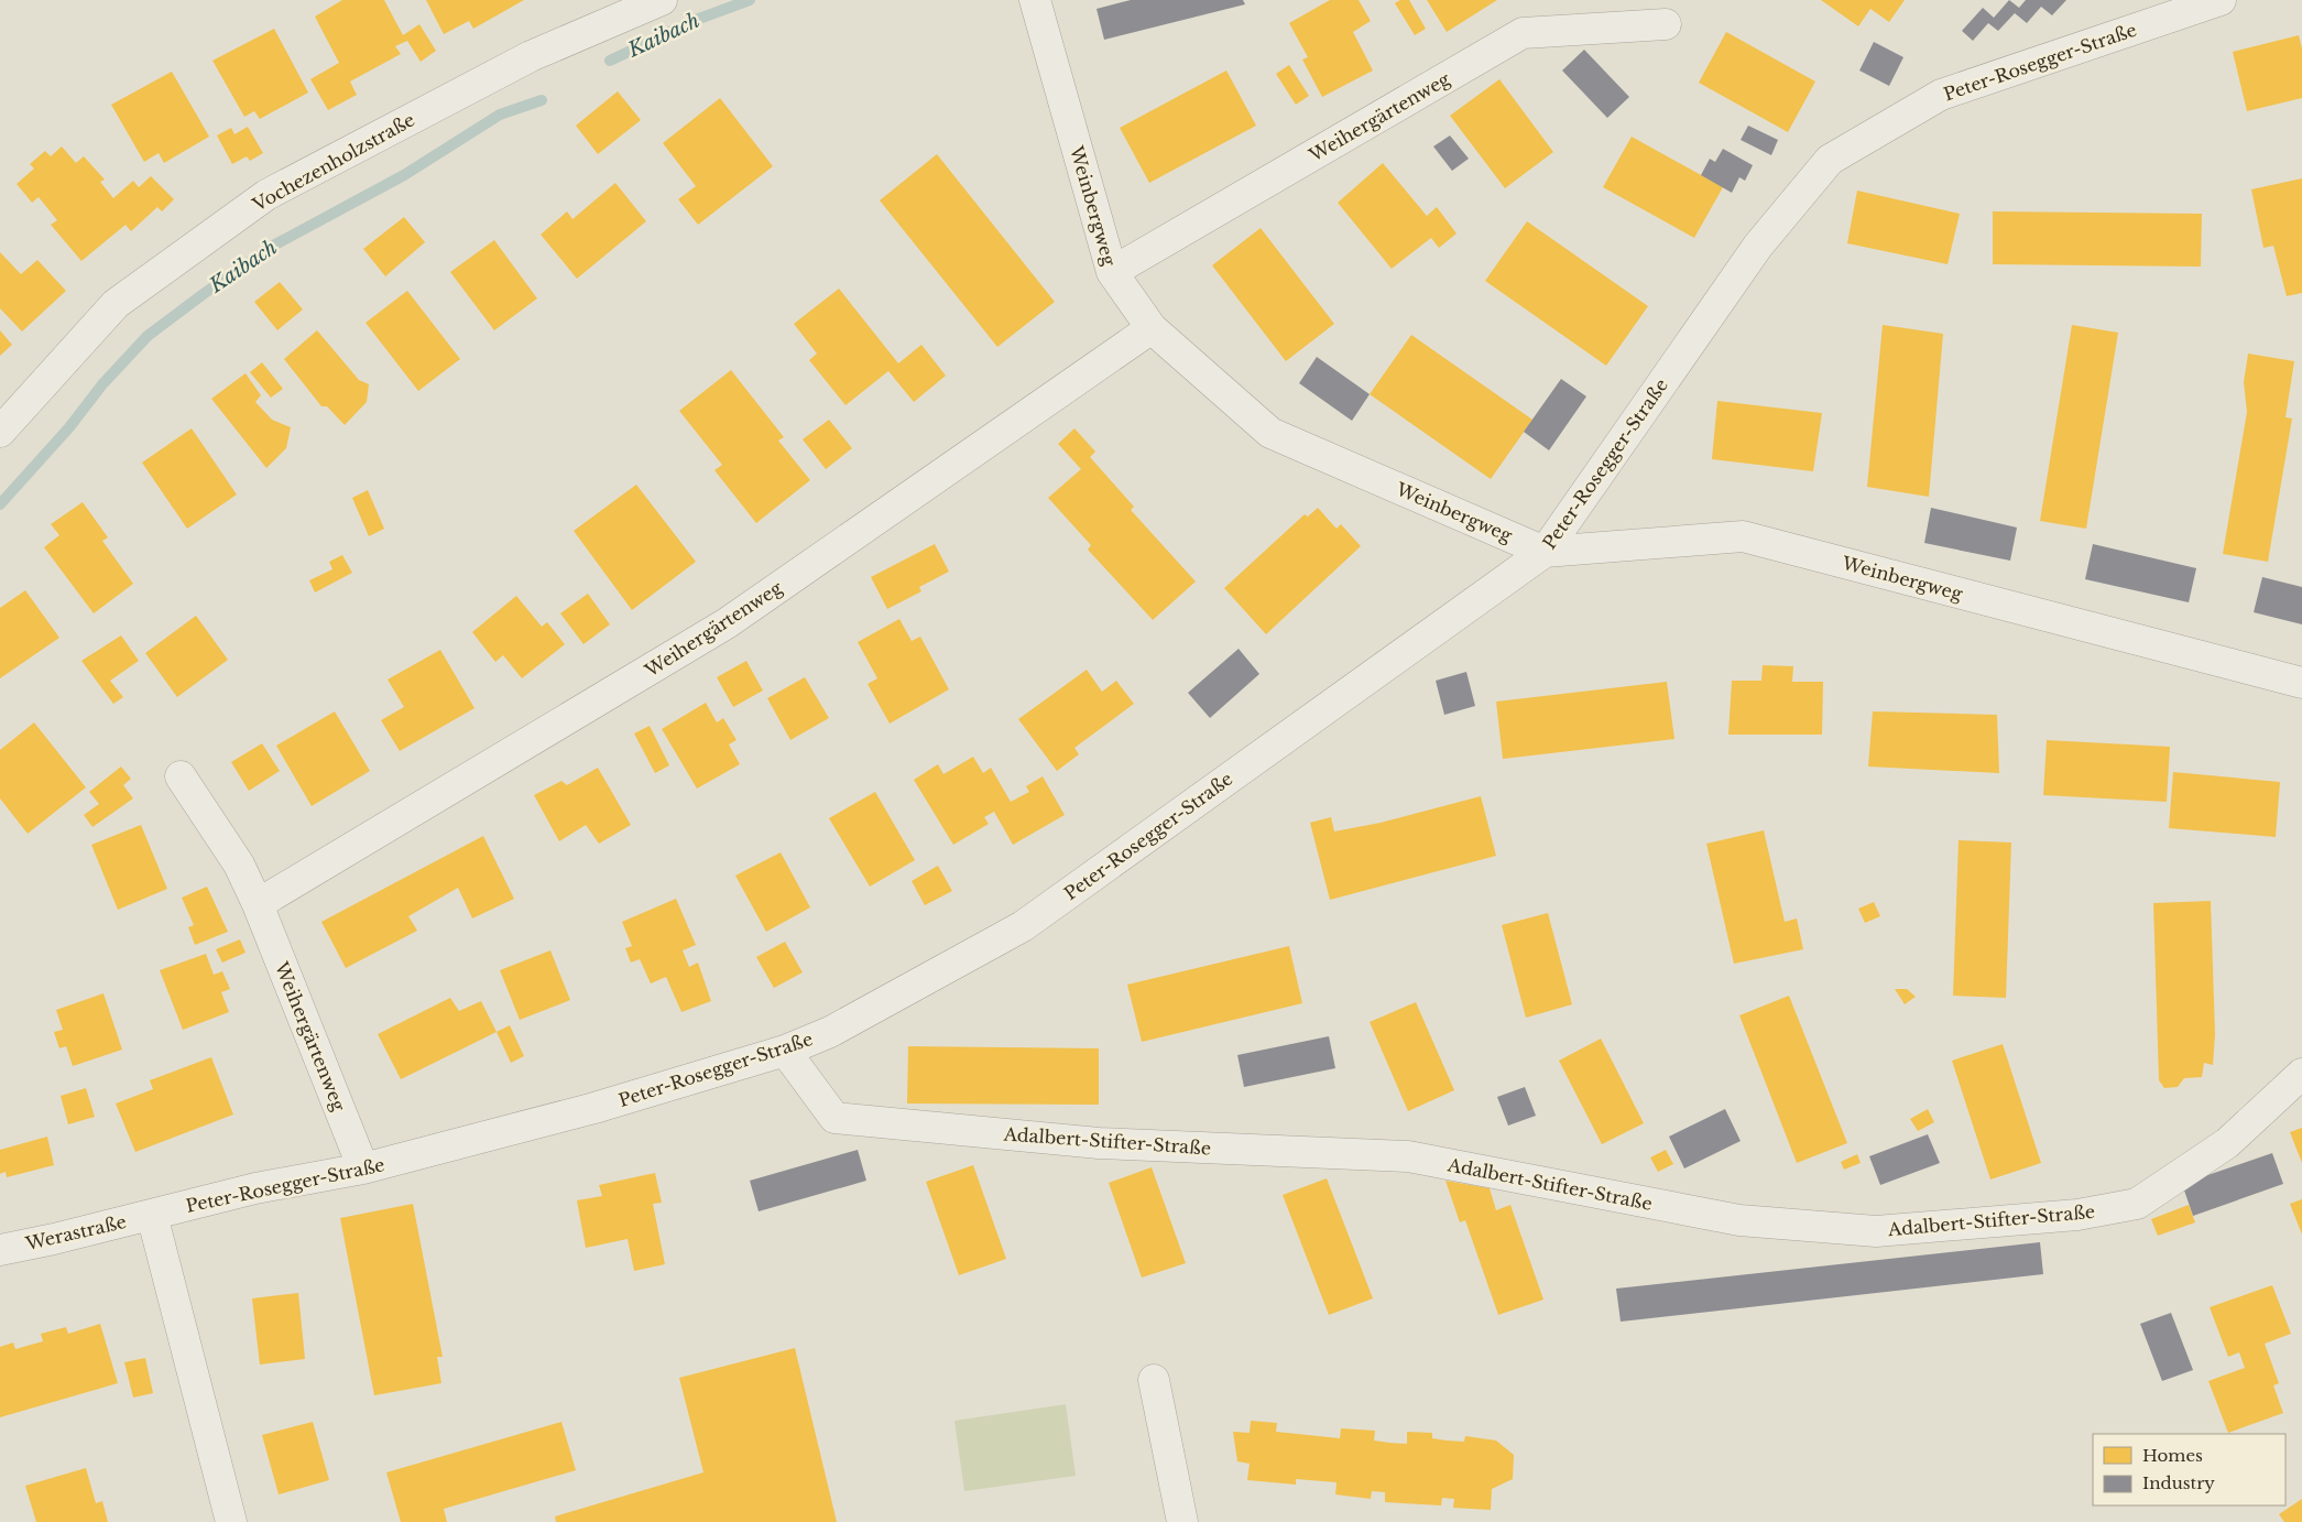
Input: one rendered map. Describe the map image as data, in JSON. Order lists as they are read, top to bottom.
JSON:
{
  "streets": {
    "street": [
      "Peter-Rosegger-Straße",
      "Weihergärtenweg",
      "Vochezenholzstraße",
      "Weinbergweg",
      "Adalbert-Stifter-Straße",
      "Werastraße"
    ]
  },
  "crossings": [
    ["Peter-Rosegger-Straße", "Weihergärtenweg"],
    ["Peter-Rosegger-Straße", "Weinbergweg"],
    ["Peter-Rosegger-Straße", "Adalbert-Stifter-Straße"],
    ["Peter-Rosegger-Straße", "Werastraße"],
    ["Weihergärtenweg", "Weinbergweg"]
  ],
  "water": ["Kaibach"],
  "legend": ["Homes", "Industry"]
}
